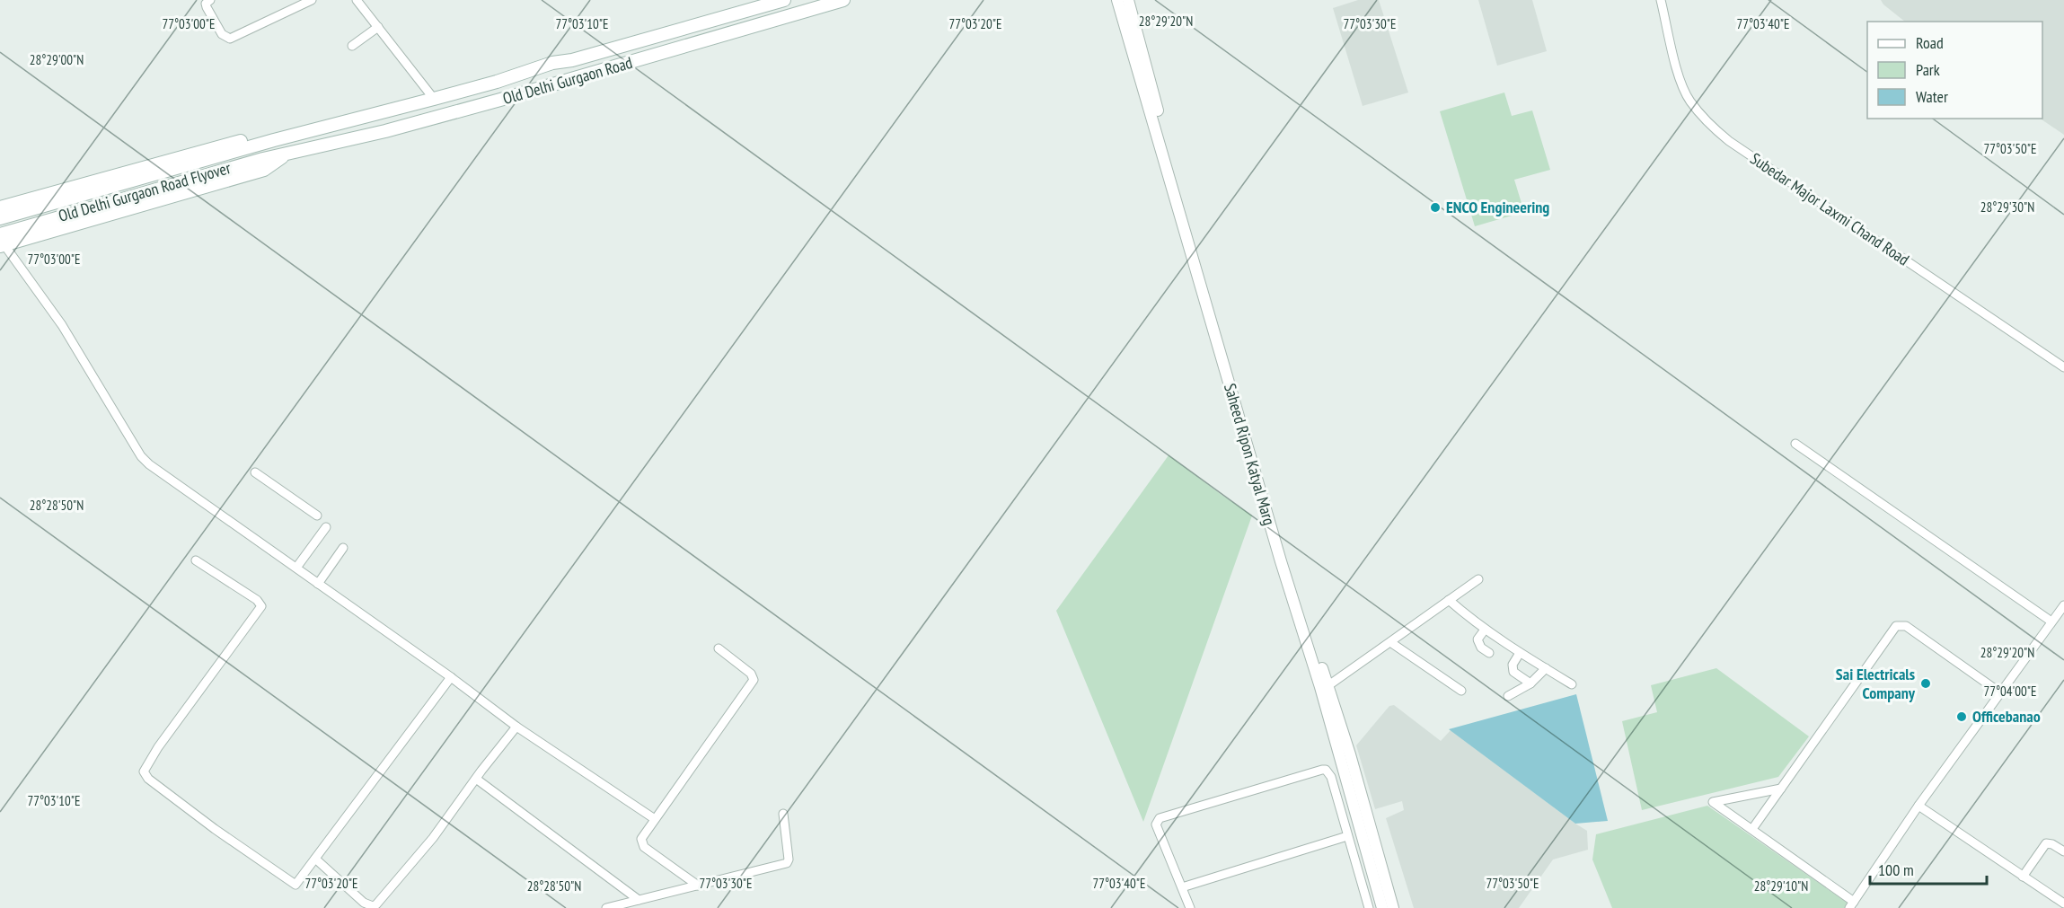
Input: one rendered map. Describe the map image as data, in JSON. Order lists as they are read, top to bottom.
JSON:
{
  "streets": {
    "main road": ["Old Delhi Gurgaon Road", "Old Delhi Gurgaon Road Flyover"],
    "street": ["Subedar Major Laxmi Chand Road", "Saheed Ripon Katyal Marg"]
  },
  "crossings": [
    ["Old Delhi Gurgaon Road", "Old Delhi Gurgaon Road Flyover"]
  ],
  "places": ["ENCO Engineering", "Sai Electricals Company", "Officebanao"],
  "legend": ["Road", "Park", "Water"],
  "scale_bar": "100 m",
  "coordinates": [
    "28°29'20\"N",
    "77°03'00\"E",
    "77°03'10\"E",
    "77°03'20\"E",
    "77°03'30\"E",
    "77°03'40\"E",
    "28°29'00\"N",
    "77°03'50\"E",
    "28°29'30\"N",
    "28°28'50\"N",
    "77°04'00\"E",
    "28°29'10\"N"
  ]
}
